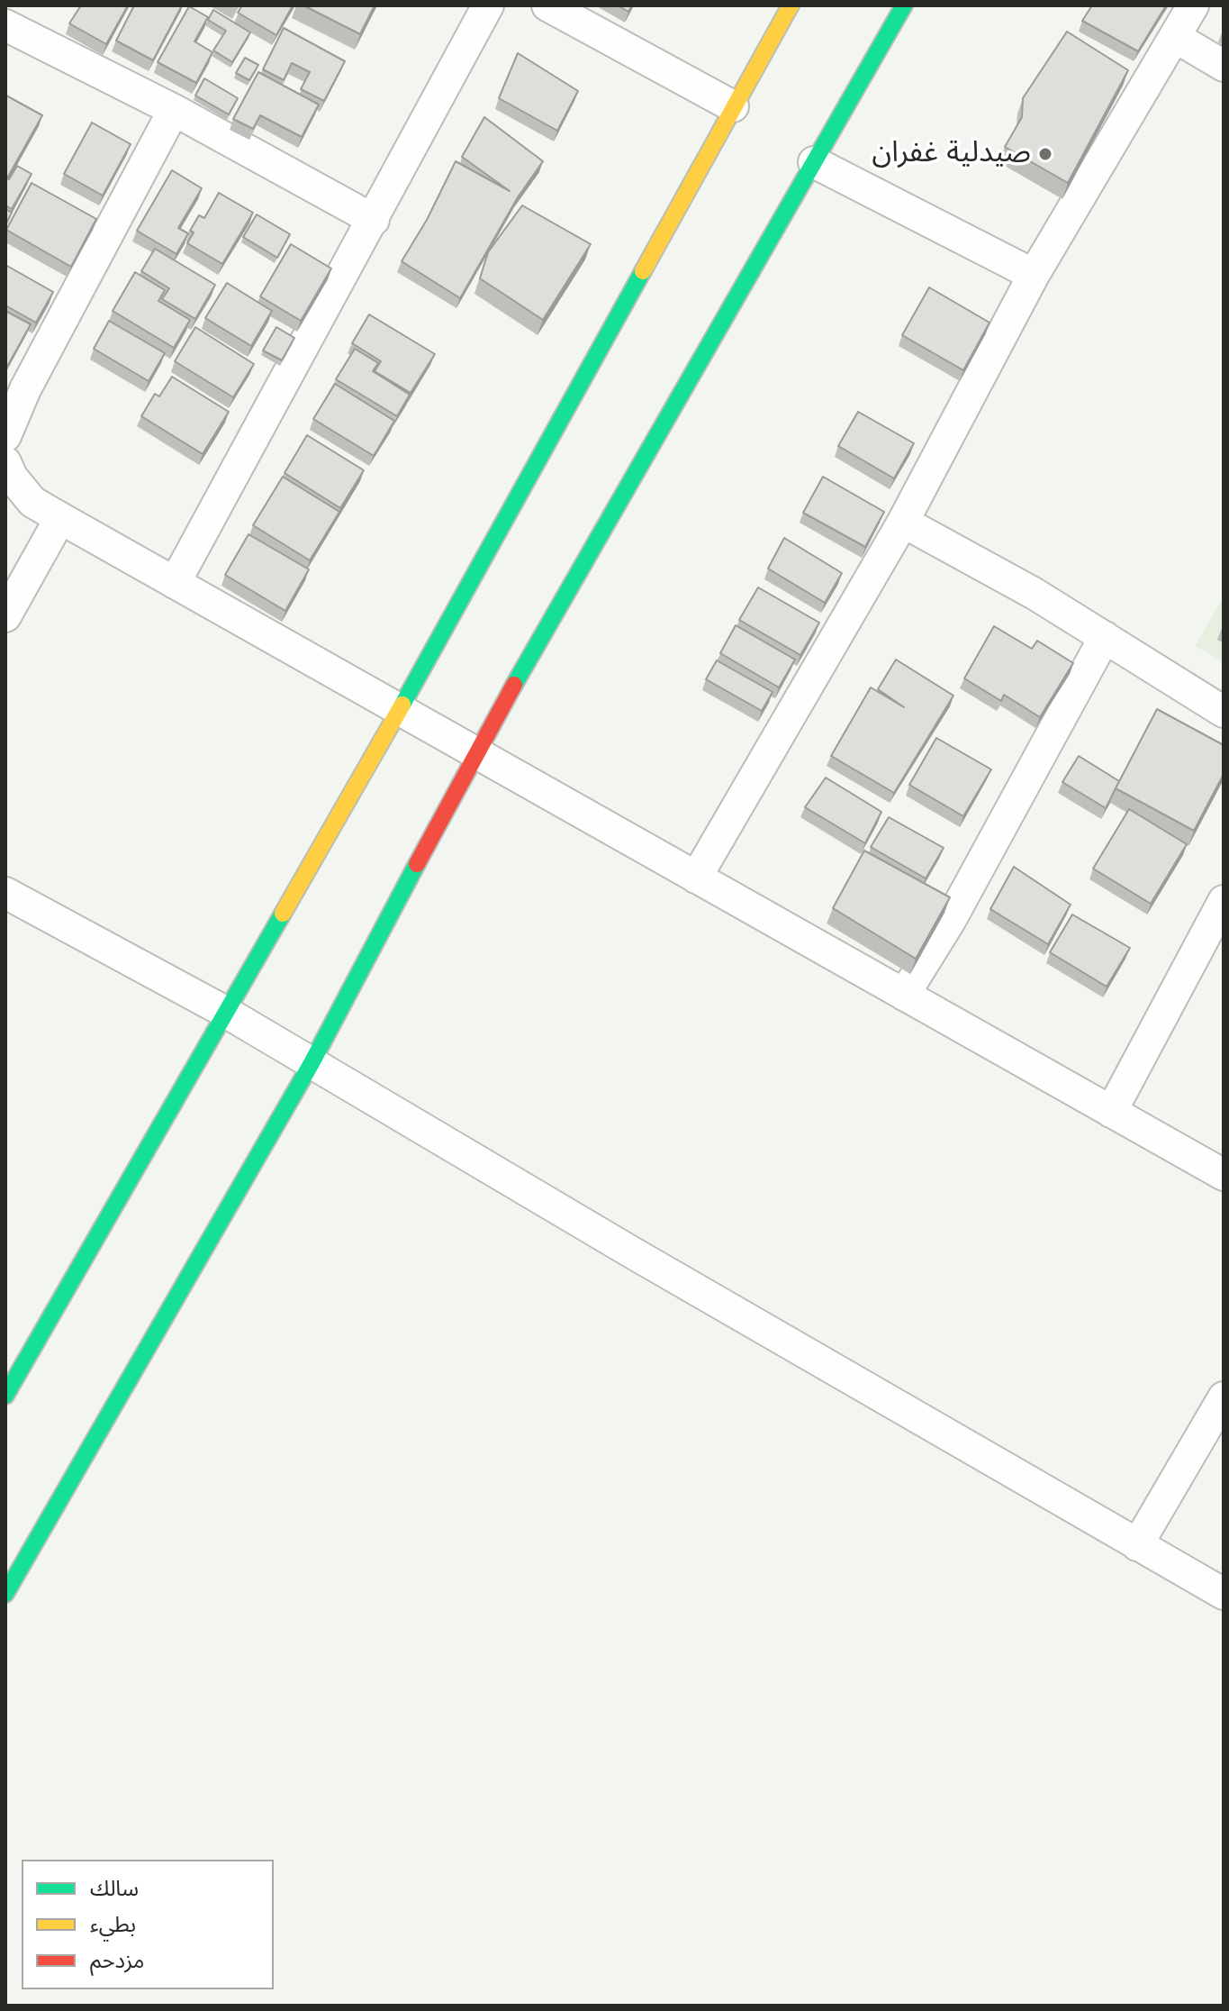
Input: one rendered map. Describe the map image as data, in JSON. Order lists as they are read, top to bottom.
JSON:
{
  "places": ["صيدلية غفران"],
  "legend": ["سالك", "بطيء", "مزدحم"]
}
